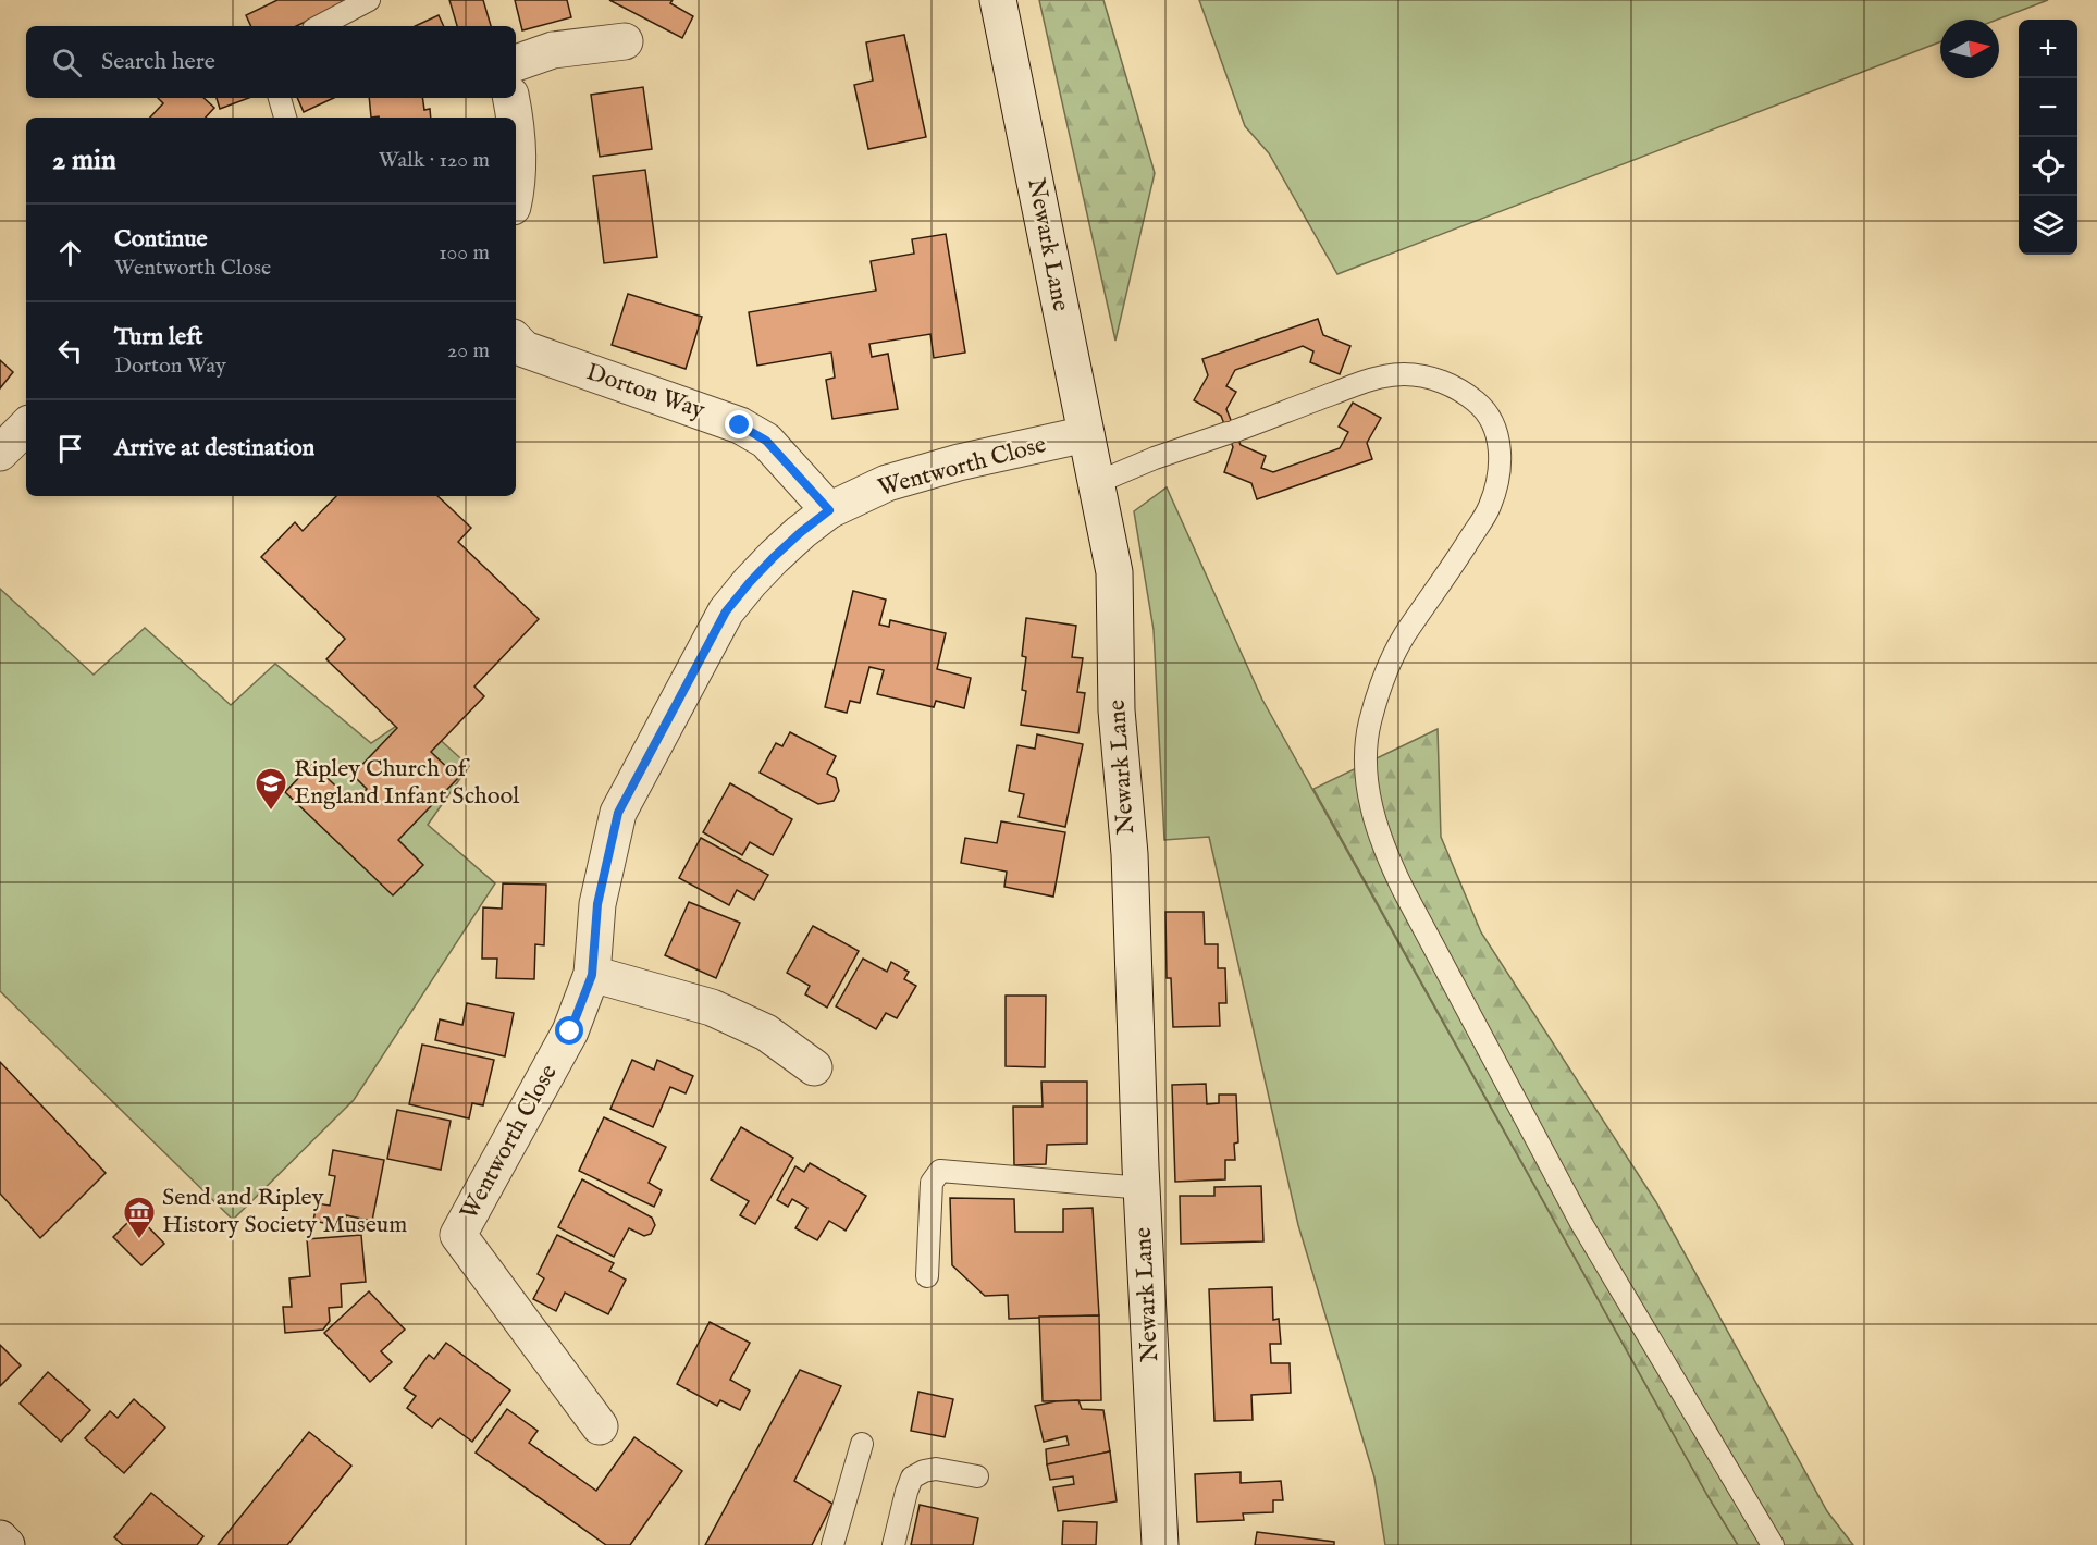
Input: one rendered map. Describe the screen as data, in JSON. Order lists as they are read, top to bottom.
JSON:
{
  "streets": {
    "street": ["Newark Lane", "Dorton Way", "Wentworth Close"]
  },
  "crossings": [
    ["Newark Lane", "Wentworth Close"],
    ["Dorton Way", "Wentworth Close"]
  ],
  "places": {
    "school or university": ["Ripley Church of England Infant School"],
    "museum": ["Send and Ripley History Society Museum"]
  },
  "north": "right",
  "page": {
    "map_buttons": ["+", "−"],
    "search": "Search here",
    "heading": ["2 min", "Walk · 120 m"],
    "list": [
      ["Continue", "Wentworth Close", "100 m"],
      ["Turn left", "Dorton Way", "20 m"],
      "Arrive at destination"
    ]
  }
}
